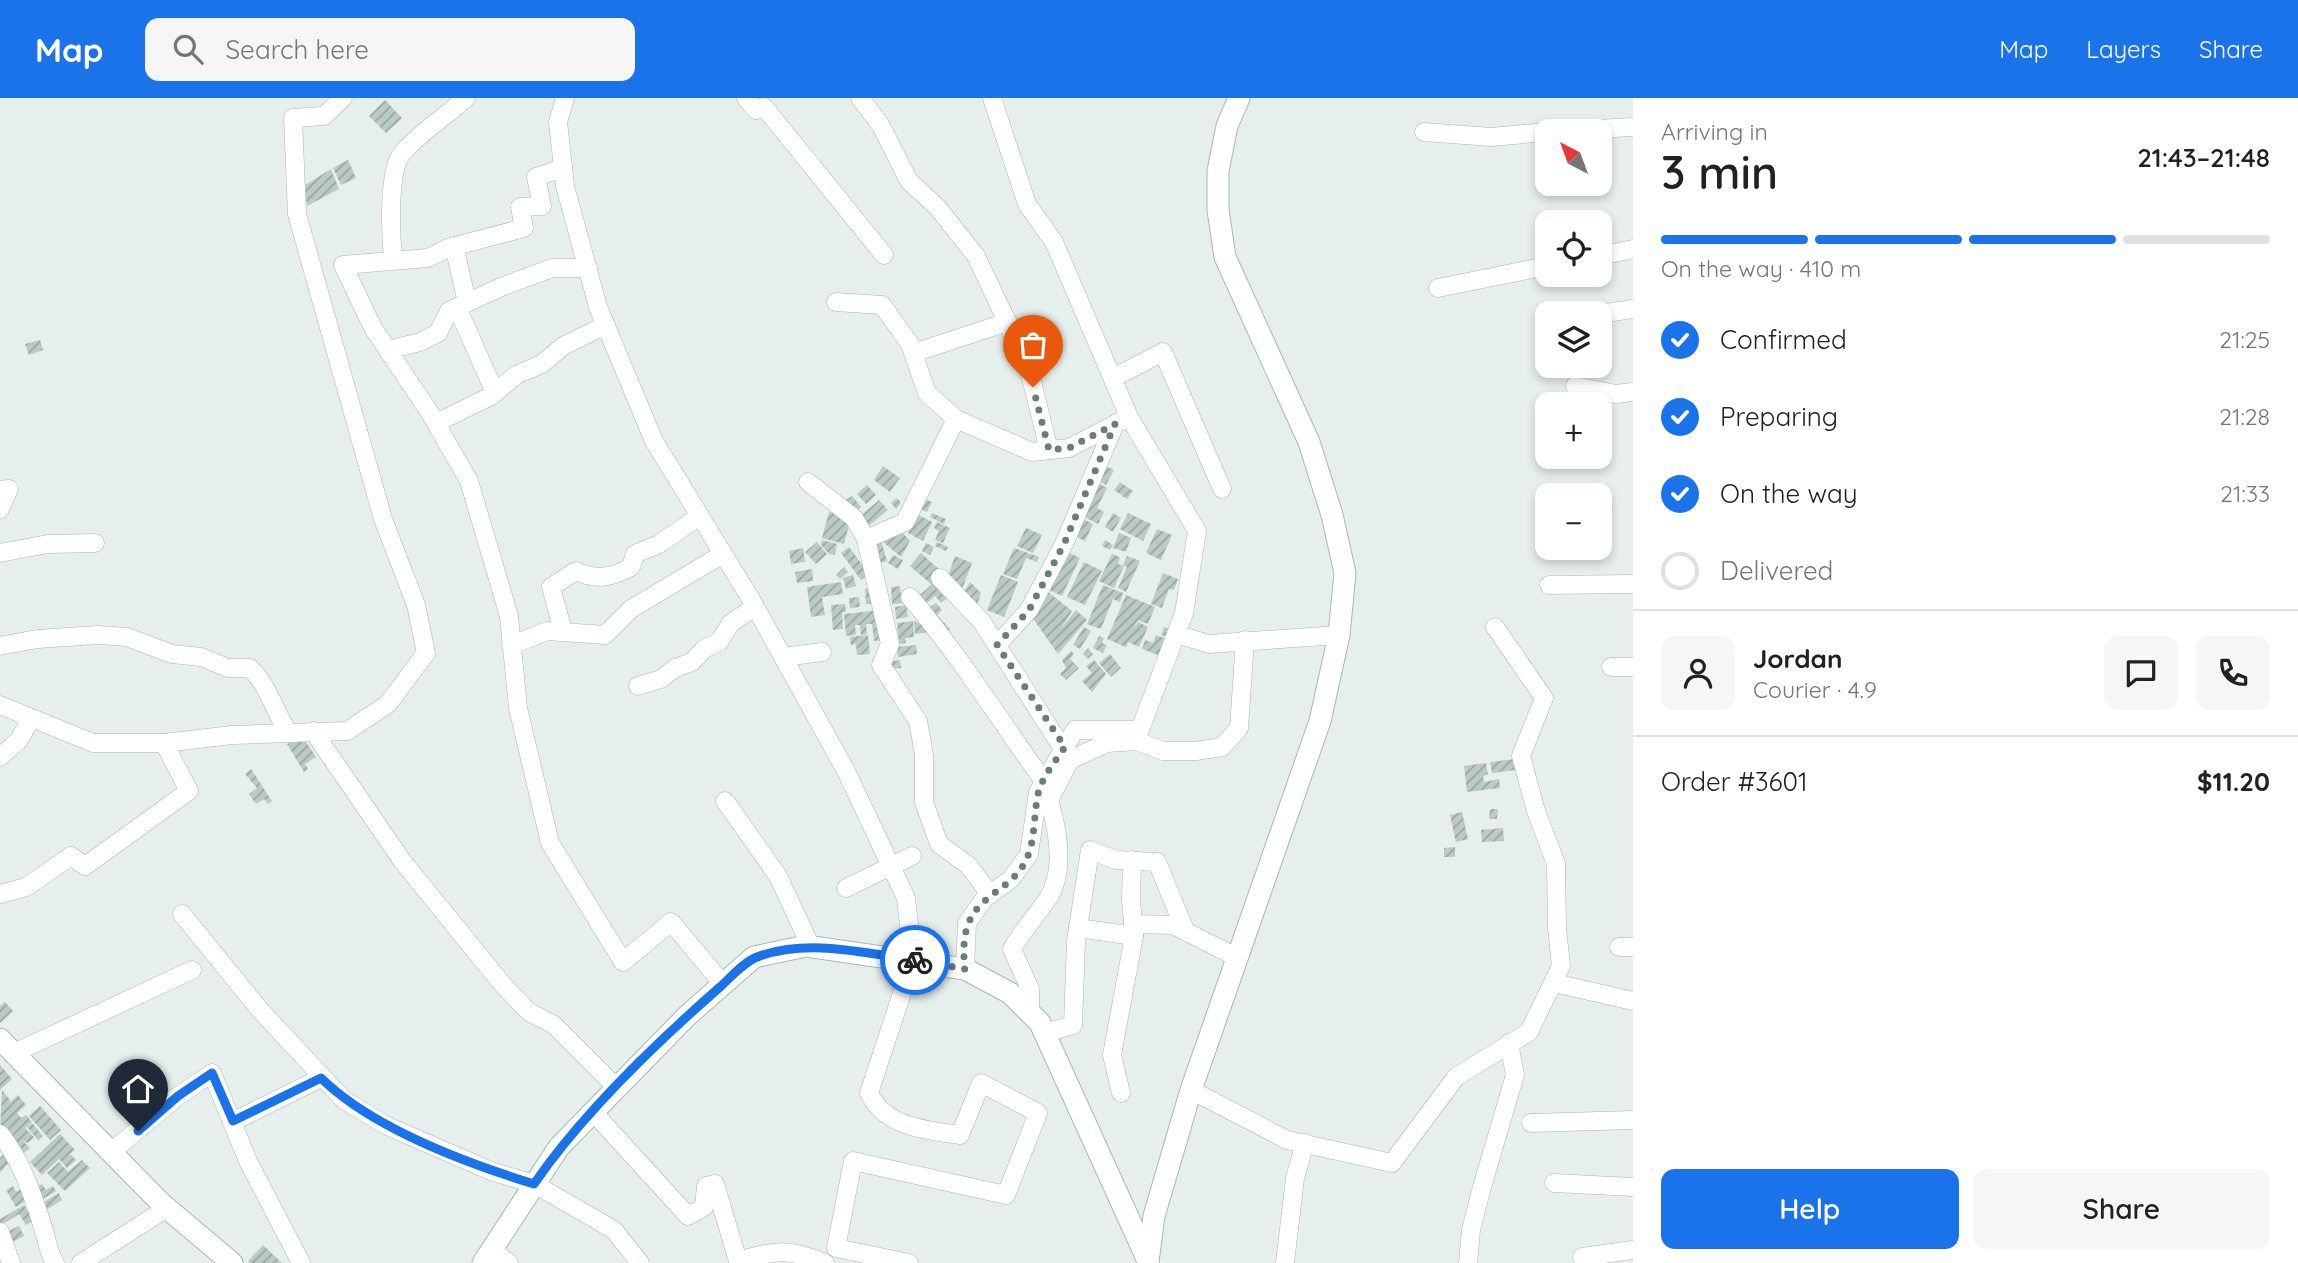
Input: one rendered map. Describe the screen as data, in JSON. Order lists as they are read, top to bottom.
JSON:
{
  "north": "top left",
  "page": {
    "header": "Map",
    "search": "Search here",
    "nav": ["Map", "Layers", "Share"],
    "heading": ["3 min", "Arriving in", "21:43–21:48"],
    "panel": [
      "Jordan",
      "Courier · 4.9",
      "Order #3601",
      "$11.20"
    ],
    "map_buttons": ["+", "−"],
    "bar": "On the way · 410 m",
    "list": [
      ["Confirmed", "21:25"],
      ["Preparing", "21:28"],
      ["On the way", "21:33"],
      "Delivered"
    ],
    "buttons": ["Help", "Share"]
  }
}
